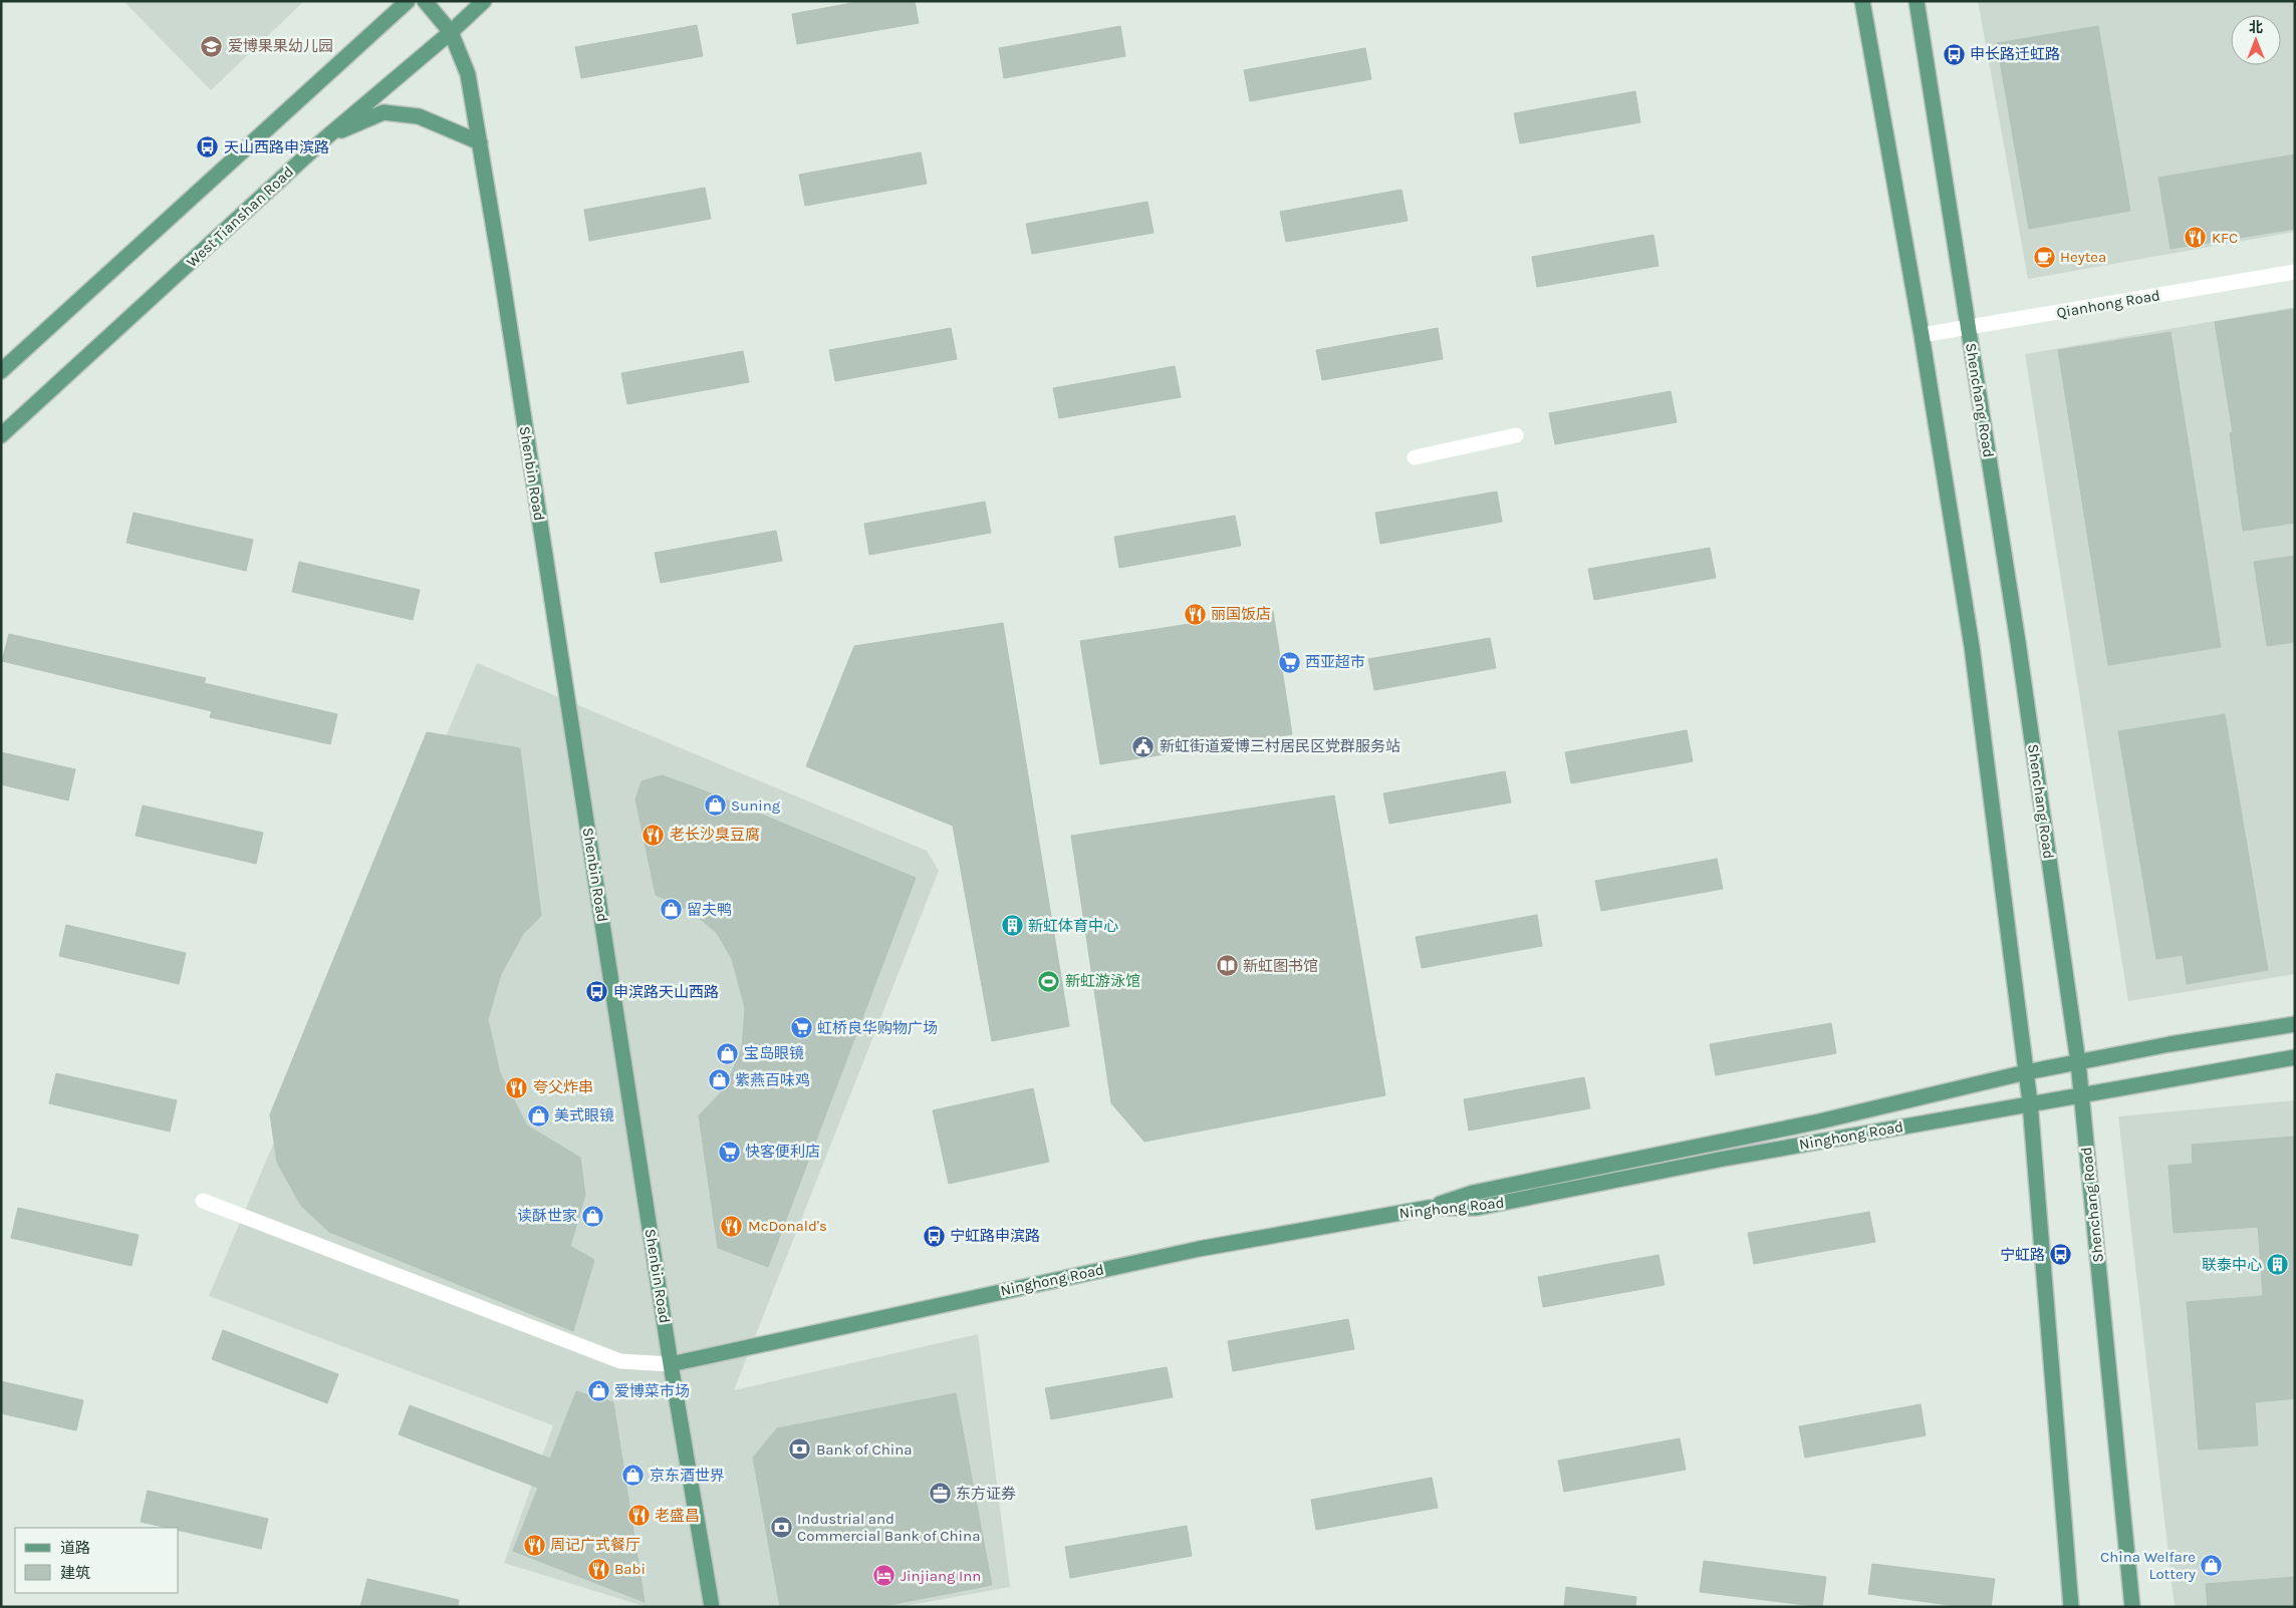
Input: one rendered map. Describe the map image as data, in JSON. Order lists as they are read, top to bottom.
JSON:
{
  "streets": {
    "main road": [
      "West Tianshan Road",
      "Shenchang Road",
      "Shenbin Road",
      "Ninghong Road"
    ],
    "street": ["Qianhong Road"]
  },
  "crossings": [
    ["West Tianshan Road", "Shenbin Road"],
    ["Qianhong Road", "Shenchang Road"],
    ["Shenchang Road", "Ninghong Road"],
    ["Shenbin Road", "Ninghong Road"]
  ],
  "places": {
    "school or university": ["爱博果果幼儿园"],
    "bus stop": [
      "申长路迁虹路",
      "天山西路申滨路",
      "申滨路天山西路",
      "宁虹路申滨路",
      "宁虹路"
    ],
    "restaurant": [
      "KFC",
      "丽国饭店",
      "老长沙臭豆腐",
      "夸父炸串",
      "McDonald's",
      "老盛昌",
      "周记广式餐厅",
      "Babi"
    ],
    "cafe": ["Heytea"],
    "supermarket": ["西亚超市", "虹桥良华购物广场", "快客便利店"],
    "public building": ["新虹街道爱博三村居民区党群服务站"],
    "shop": [
      "Suning",
      "留夫鸭",
      "宝岛眼镜",
      "紫燕百味鸡",
      "美式眼镜",
      "读酥世家",
      "爱博菜市场",
      "京东酒世界",
      "China Welfare Lottery"
    ],
    "building": ["新虹体育中心", "联泰中心"],
    "library": ["新虹图书馆"],
    "sports": ["新虹游泳馆"],
    "bank": ["Bank of China", "Industrial and Commercial Bank of China"],
    "office": ["东方证券"],
    "hotel": ["Jinjiang Inn"]
  },
  "legend": ["道路", "建筑"],
  "north": "top"
}
